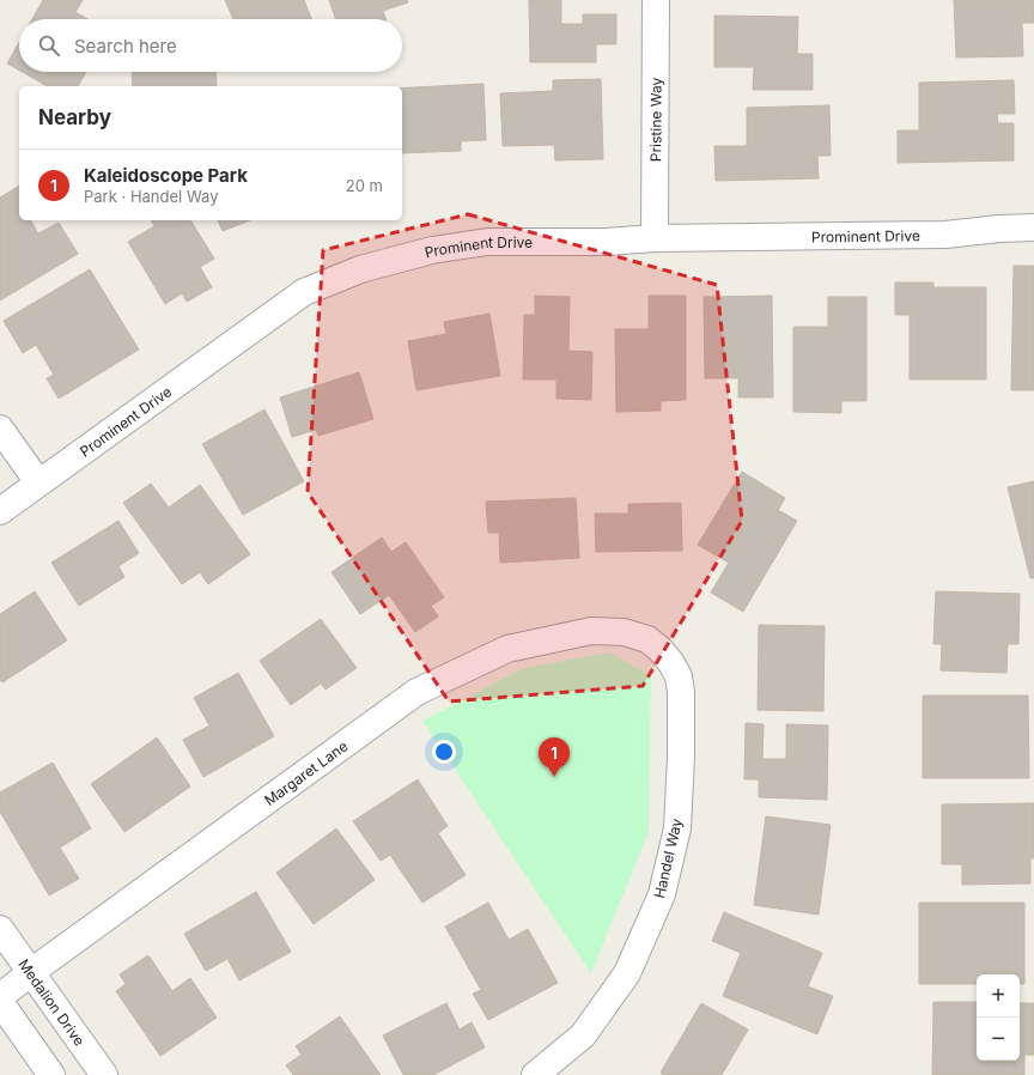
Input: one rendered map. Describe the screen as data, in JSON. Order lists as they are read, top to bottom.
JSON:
{
  "streets": {
    "street": [
      "Pristine Way",
      "Prominent Drive",
      "Margaret Lane",
      "Handel Way",
      "Medalion Drive"
    ]
  },
  "crossings": [
    ["Pristine Way", "Prominent Drive"],
    ["Margaret Lane", "Handel Way"],
    ["Margaret Lane", "Medalion Drive"]
  ],
  "page": {
    "search": "Search here",
    "heading": "Nearby",
    "list": [
      {
        "mark": "1",
        "name": "Kaleidoscope Park",
        "note": "Park · Handel Way",
        "value": "20 m"
      }
    ],
    "pins": "1",
    "map_buttons": ["+", "−"]
  }
}
